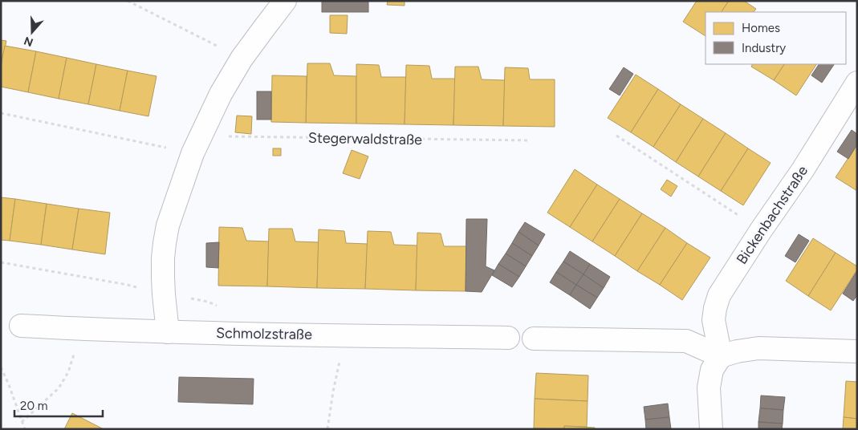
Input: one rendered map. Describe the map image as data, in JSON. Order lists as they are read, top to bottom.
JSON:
{
  "streets": {
    "street": ["Bickenbachstraße", "Schmolzstraße"],
    "path": ["Stegerwaldstraße"]
  },
  "legend": ["Homes", "Industry"],
  "scale_bar": "20 m",
  "north": "bottom"
}
